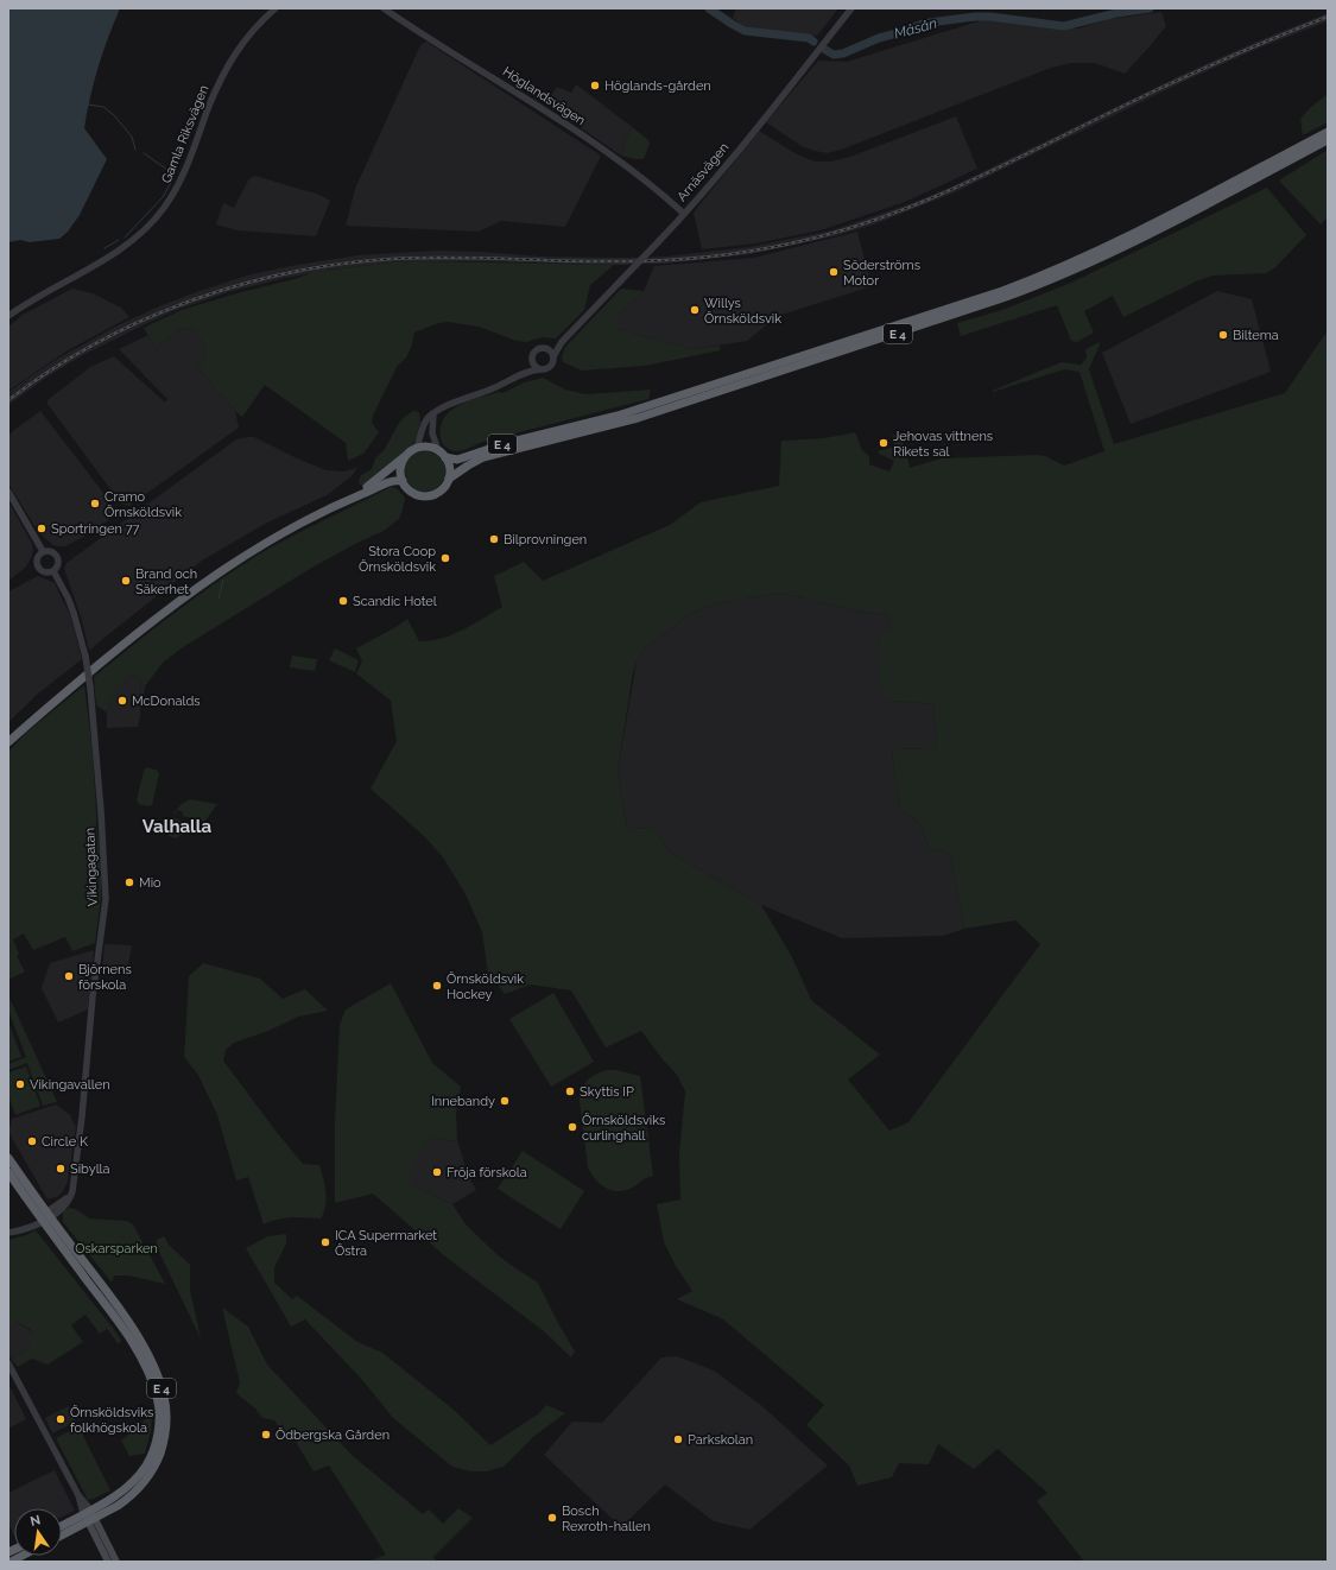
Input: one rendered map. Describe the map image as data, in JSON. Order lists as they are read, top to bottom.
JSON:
{
  "streets": {
    "highway": ["E 4"],
    "street": [
      "Höglandsvägen",
      "Gamla Riksvägen",
      "Arnäsvägen",
      "Vikingagatan"
    ]
  },
  "crossings": [
    ["Höglandsvägen", "Arnäsvägen"],
    ["E 4", "Vikingagatan"]
  ],
  "districts": ["Valhalla"],
  "water": ["Måsån"],
  "parks": ["Oskarsparken"],
  "places": [
    "Höglands-gården",
    "Söderströms Motor",
    "Willys Örnsköldsvik",
    "Biltema",
    "Jehovas vittnens Rikets sal",
    "Cramo Örnsköldsvik",
    "Sportringen 77",
    "Bilprovningen",
    "Stora Coop Örnsköldsvik",
    "Brand och Säkerhet",
    "Scandic Hotel",
    "McDonalds",
    "Mio",
    "Björnens förskola",
    "Örnsköldsvik Hockey",
    "Vikingavallen",
    "Skyttis IP",
    "Innebandy",
    "Örnsköldsviks curlinghall",
    "Circle K",
    "Sibylla",
    "Fröja förskola",
    "ICA Supermarket Östra",
    "Örnsköldsviks folkhögskola",
    "Ödbergska Gården",
    "Parkskolan",
    "Bosch Rexroth-hallen"
  ],
  "north": "top"
}
